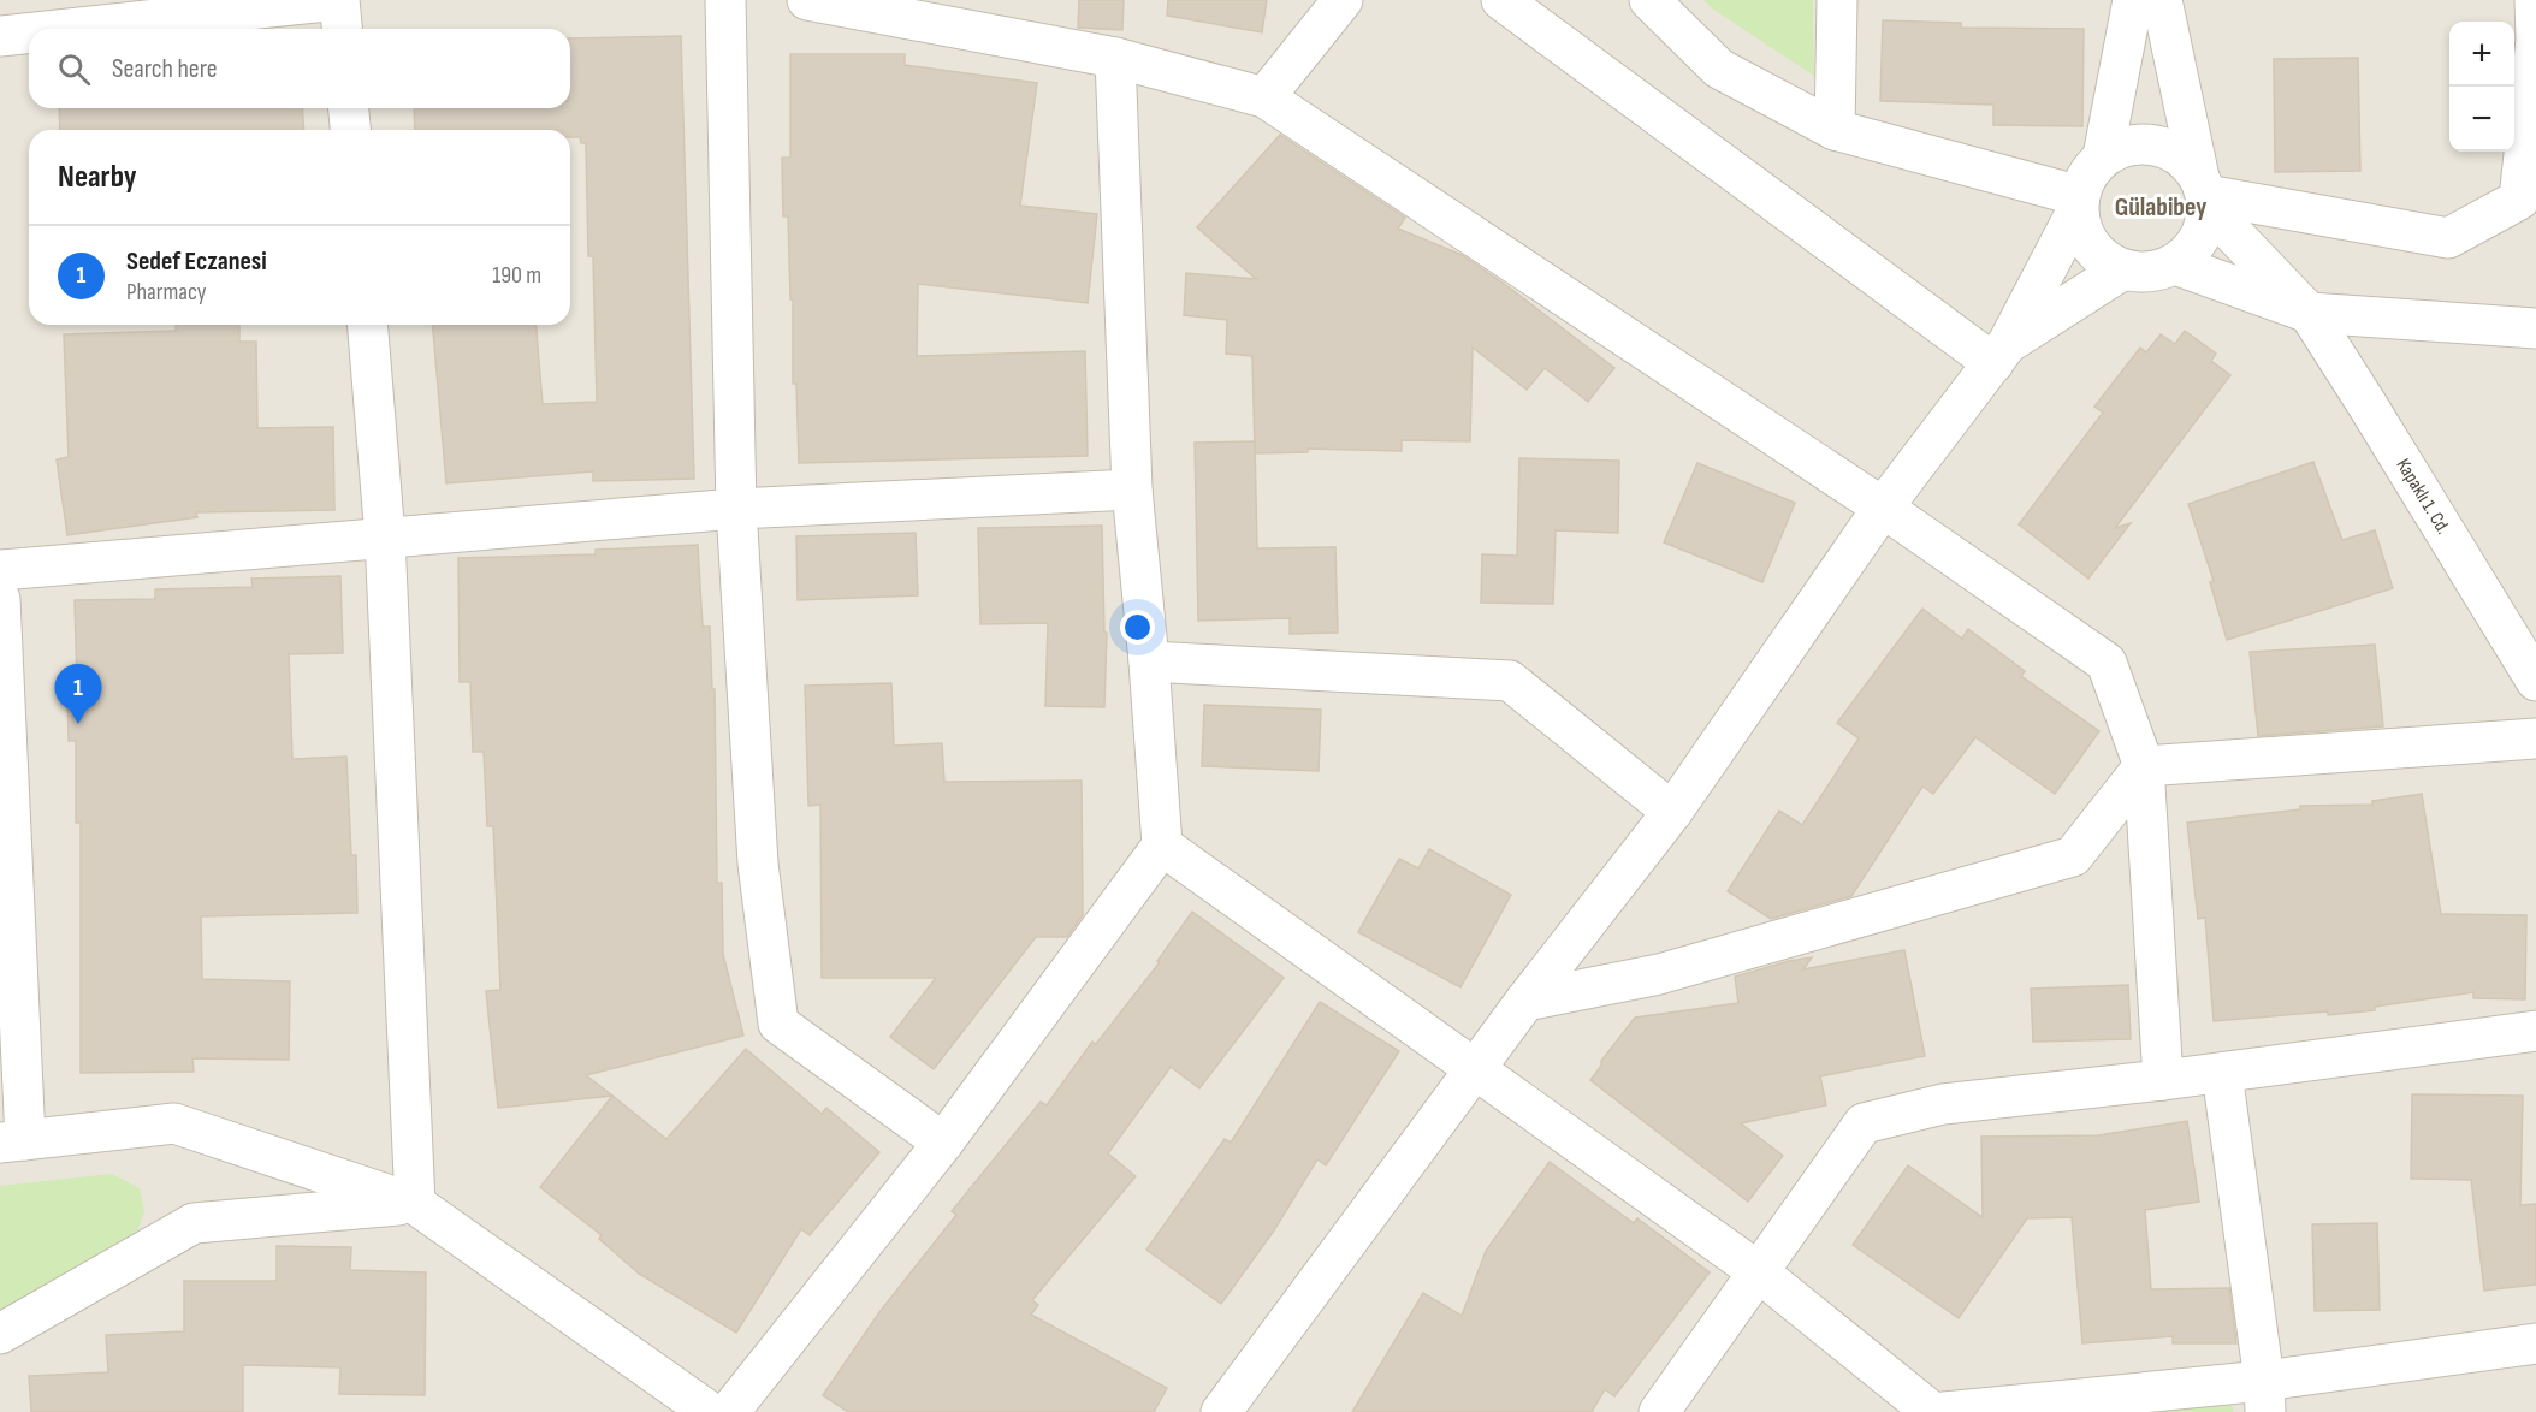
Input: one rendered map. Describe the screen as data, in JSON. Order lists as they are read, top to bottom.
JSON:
{
  "streets": {
    "street": ["Kapaklı 1. Cd."]
  },
  "districts": ["Gülabibey"],
  "page": {
    "map_buttons": ["+", "−"],
    "search": "Search here",
    "heading": "Nearby",
    "list": [
      {
        "mark": "1",
        "name": "Sedef Eczanesi",
        "note": "Pharmacy",
        "value": "190 m"
      }
    ],
    "pins": "1"
  }
}
